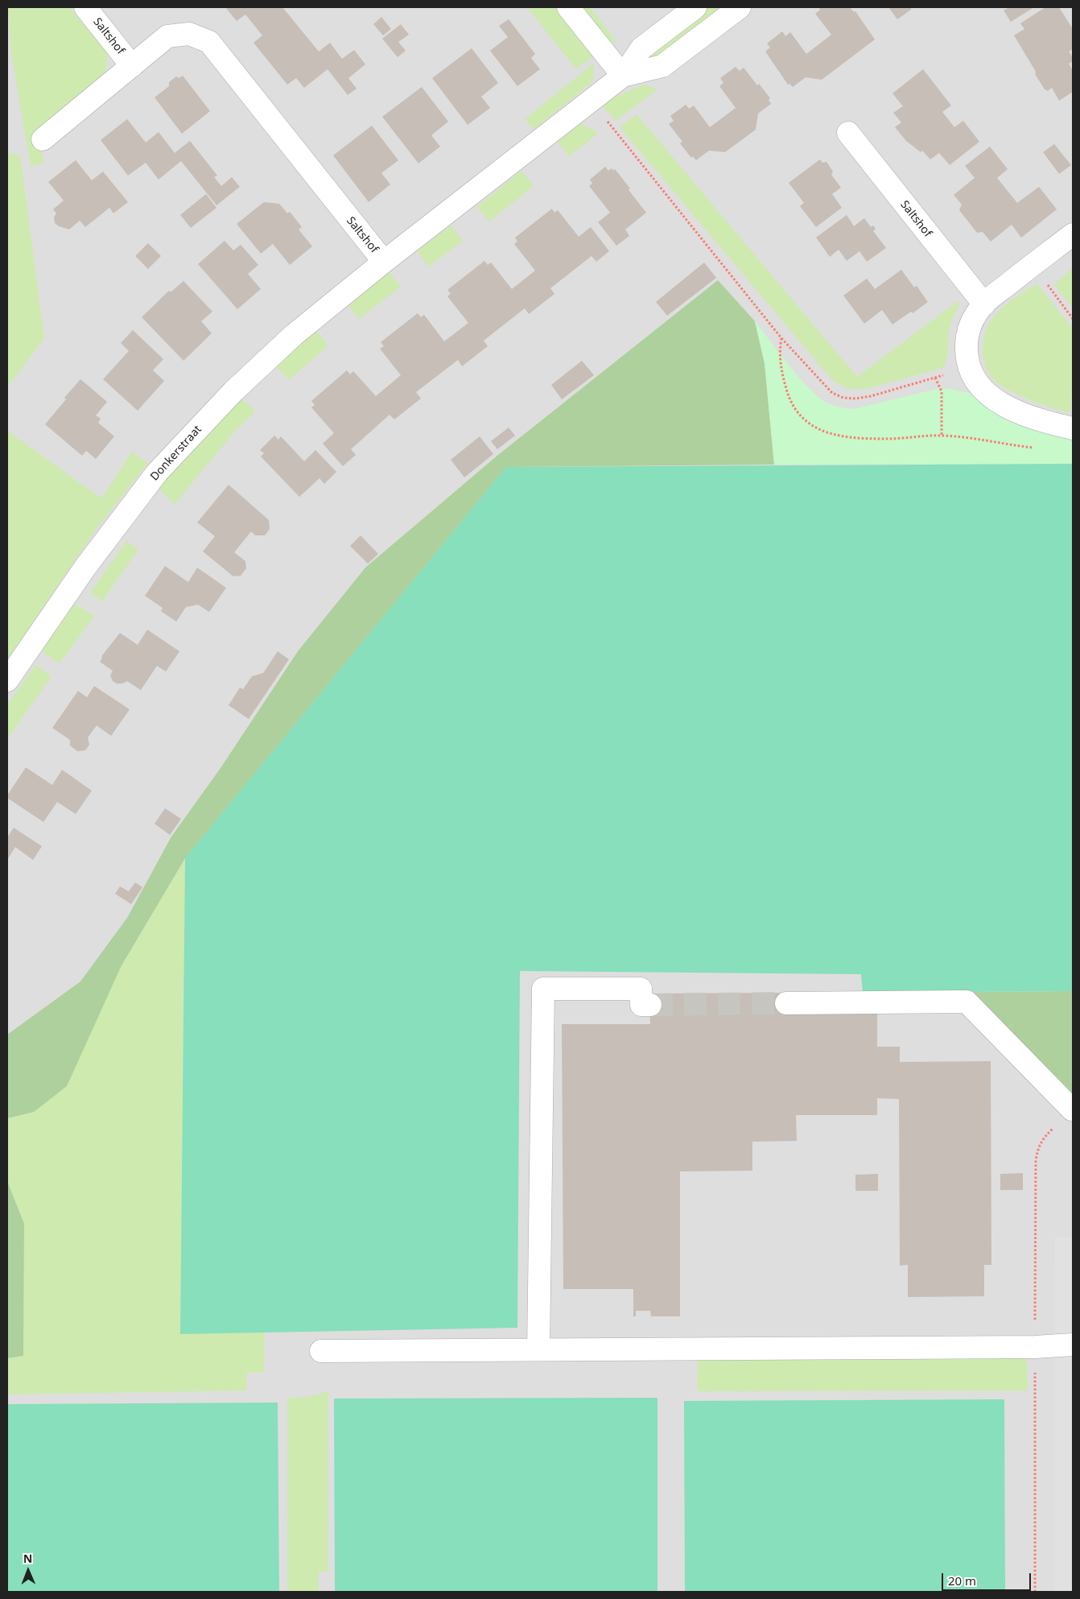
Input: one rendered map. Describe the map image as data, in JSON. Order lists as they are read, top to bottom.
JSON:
{
  "streets": {
    "street": ["Saltshof", "Donkerstraat"]
  },
  "crossings": [
    ["Saltshof", "Donkerstraat"]
  ],
  "scale_bar": "20 m",
  "north": "top"
}
